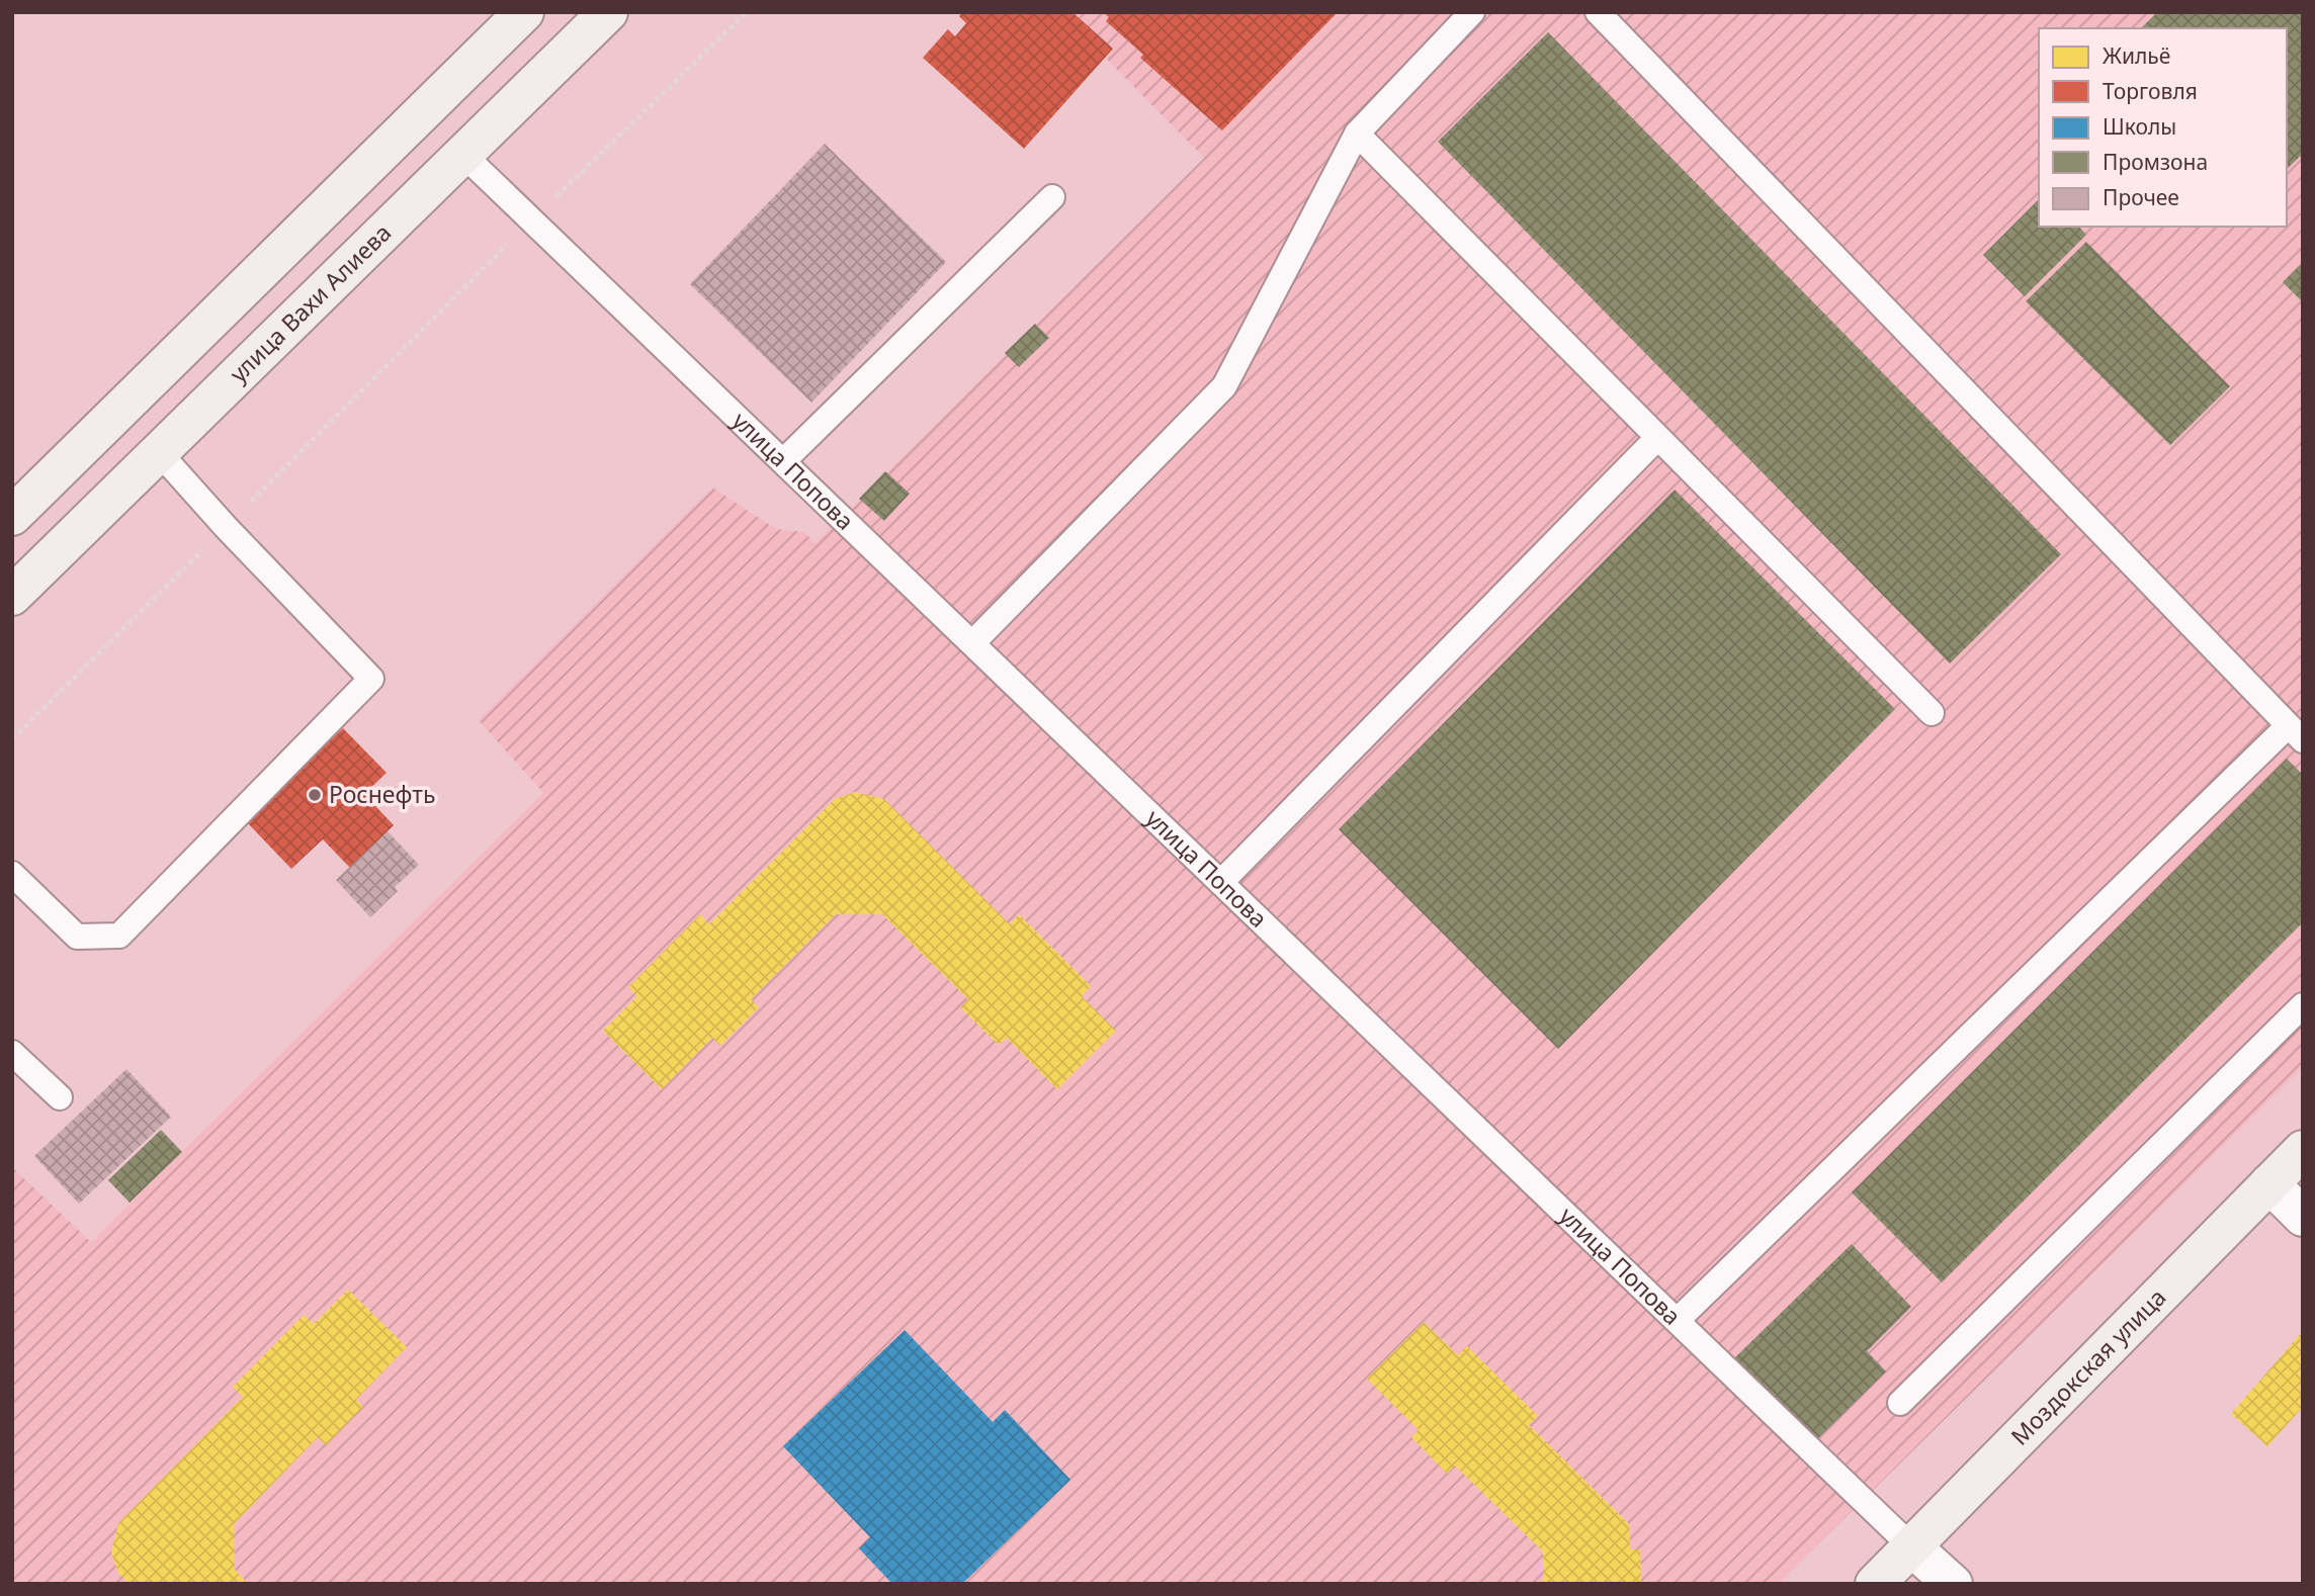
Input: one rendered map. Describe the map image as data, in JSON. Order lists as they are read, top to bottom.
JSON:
{
  "streets": {
    "main road": ["улица Вахи Алиева", "Моздокская улица"],
    "street": ["улица Попова"]
  },
  "crossings": [
    ["улица Вахи Алиева", "улица Попова"],
    ["улица Попова", "Моздокская улица"]
  ],
  "places": ["Роснефть"],
  "legend": [
    "Жильё",
    "Торговля",
    "Школы",
    "Промзона",
    "Прочее"
  ]
}
